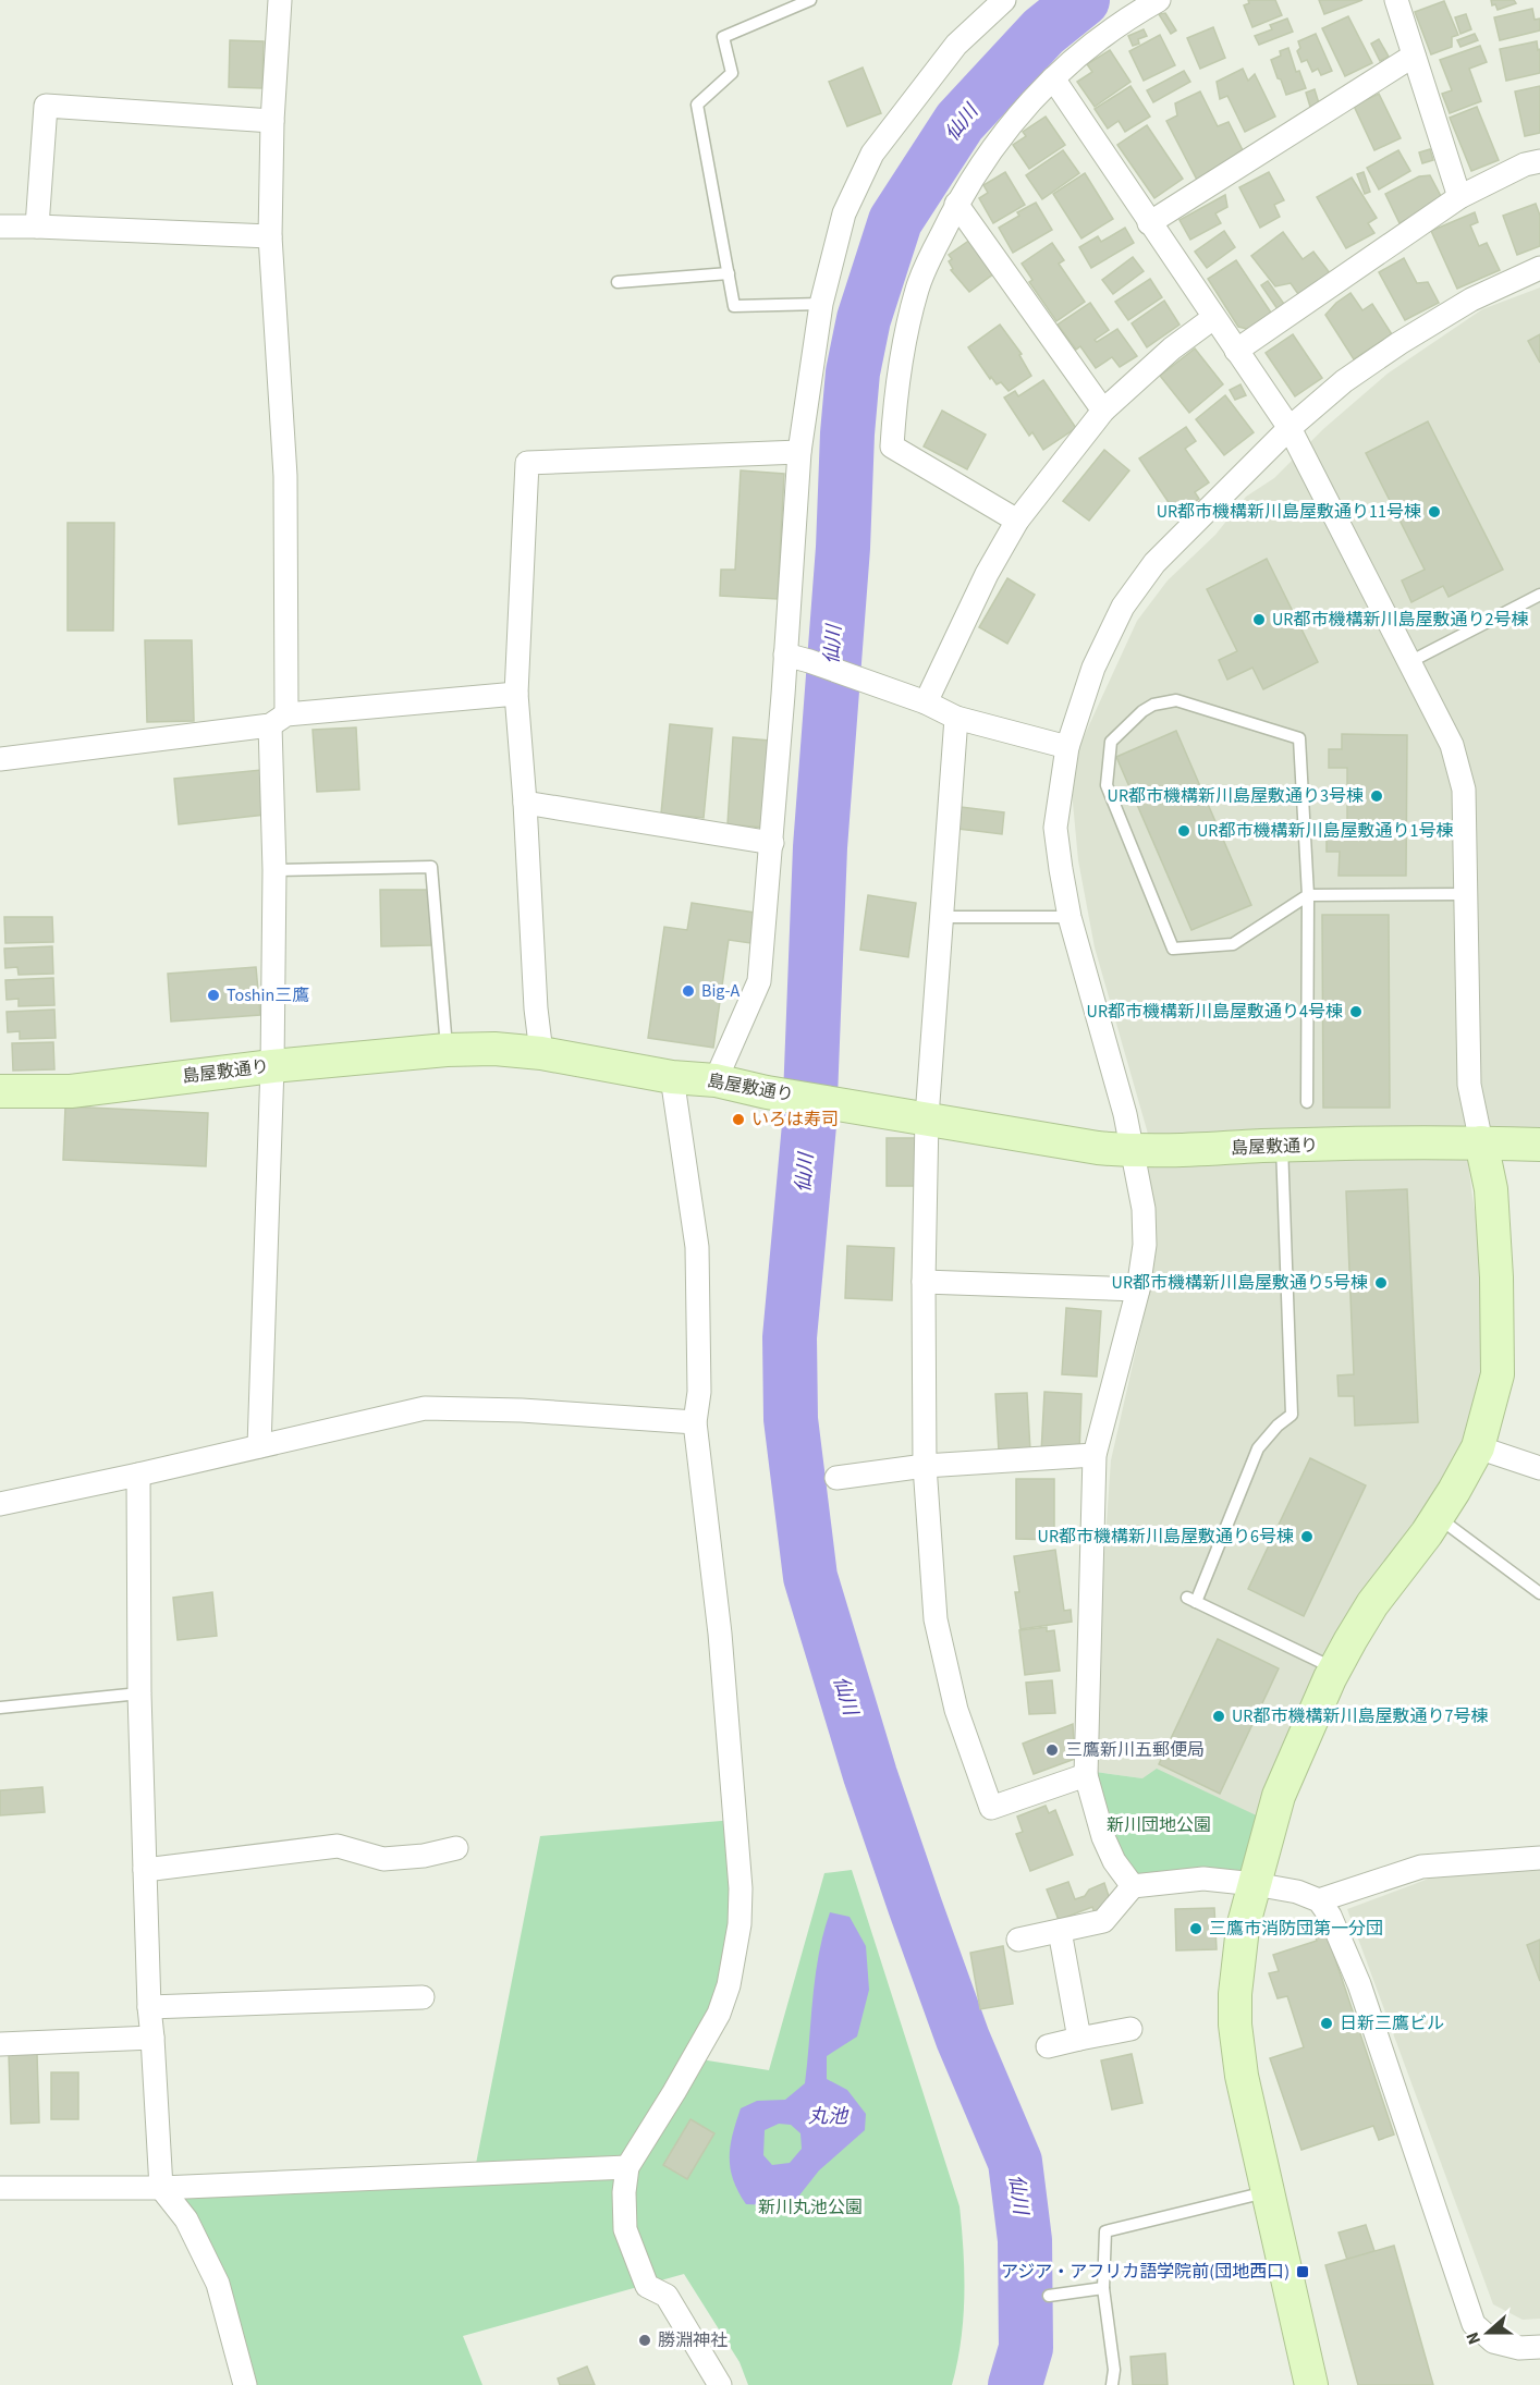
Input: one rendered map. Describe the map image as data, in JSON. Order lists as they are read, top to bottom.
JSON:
{
  "streets": {
    "street": ["島屋敷通り"]
  },
  "water": ["仙川", "丸池"],
  "parks": ["新川団地公園", "新川丸池公園"],
  "places": {
    "other": [
      "UR都市機構新川島屋敷通り11号棟",
      "UR都市機構新川島屋敷通り2号棟",
      "UR都市機構新川島屋敷通り3号棟",
      "UR都市機構新川島屋敷通り1号棟",
      "Big-A",
      "Toshin三鷹",
      "UR都市機構新川島屋敷通り4号棟",
      "いろは寿司",
      "UR都市機構新川島屋敷通り5号棟",
      "UR都市機構新川島屋敷通り6号棟",
      "UR都市機構新川島屋敷通り7号棟",
      "三鷹新川五郵便局",
      "三鷹市消防団第一分団",
      "日新三鷹ビル",
      "勝淵神社"
    ],
    "transit": ["アジア・アフリカ語学院前(団地西口)"]
  },
  "north": "left"
}
